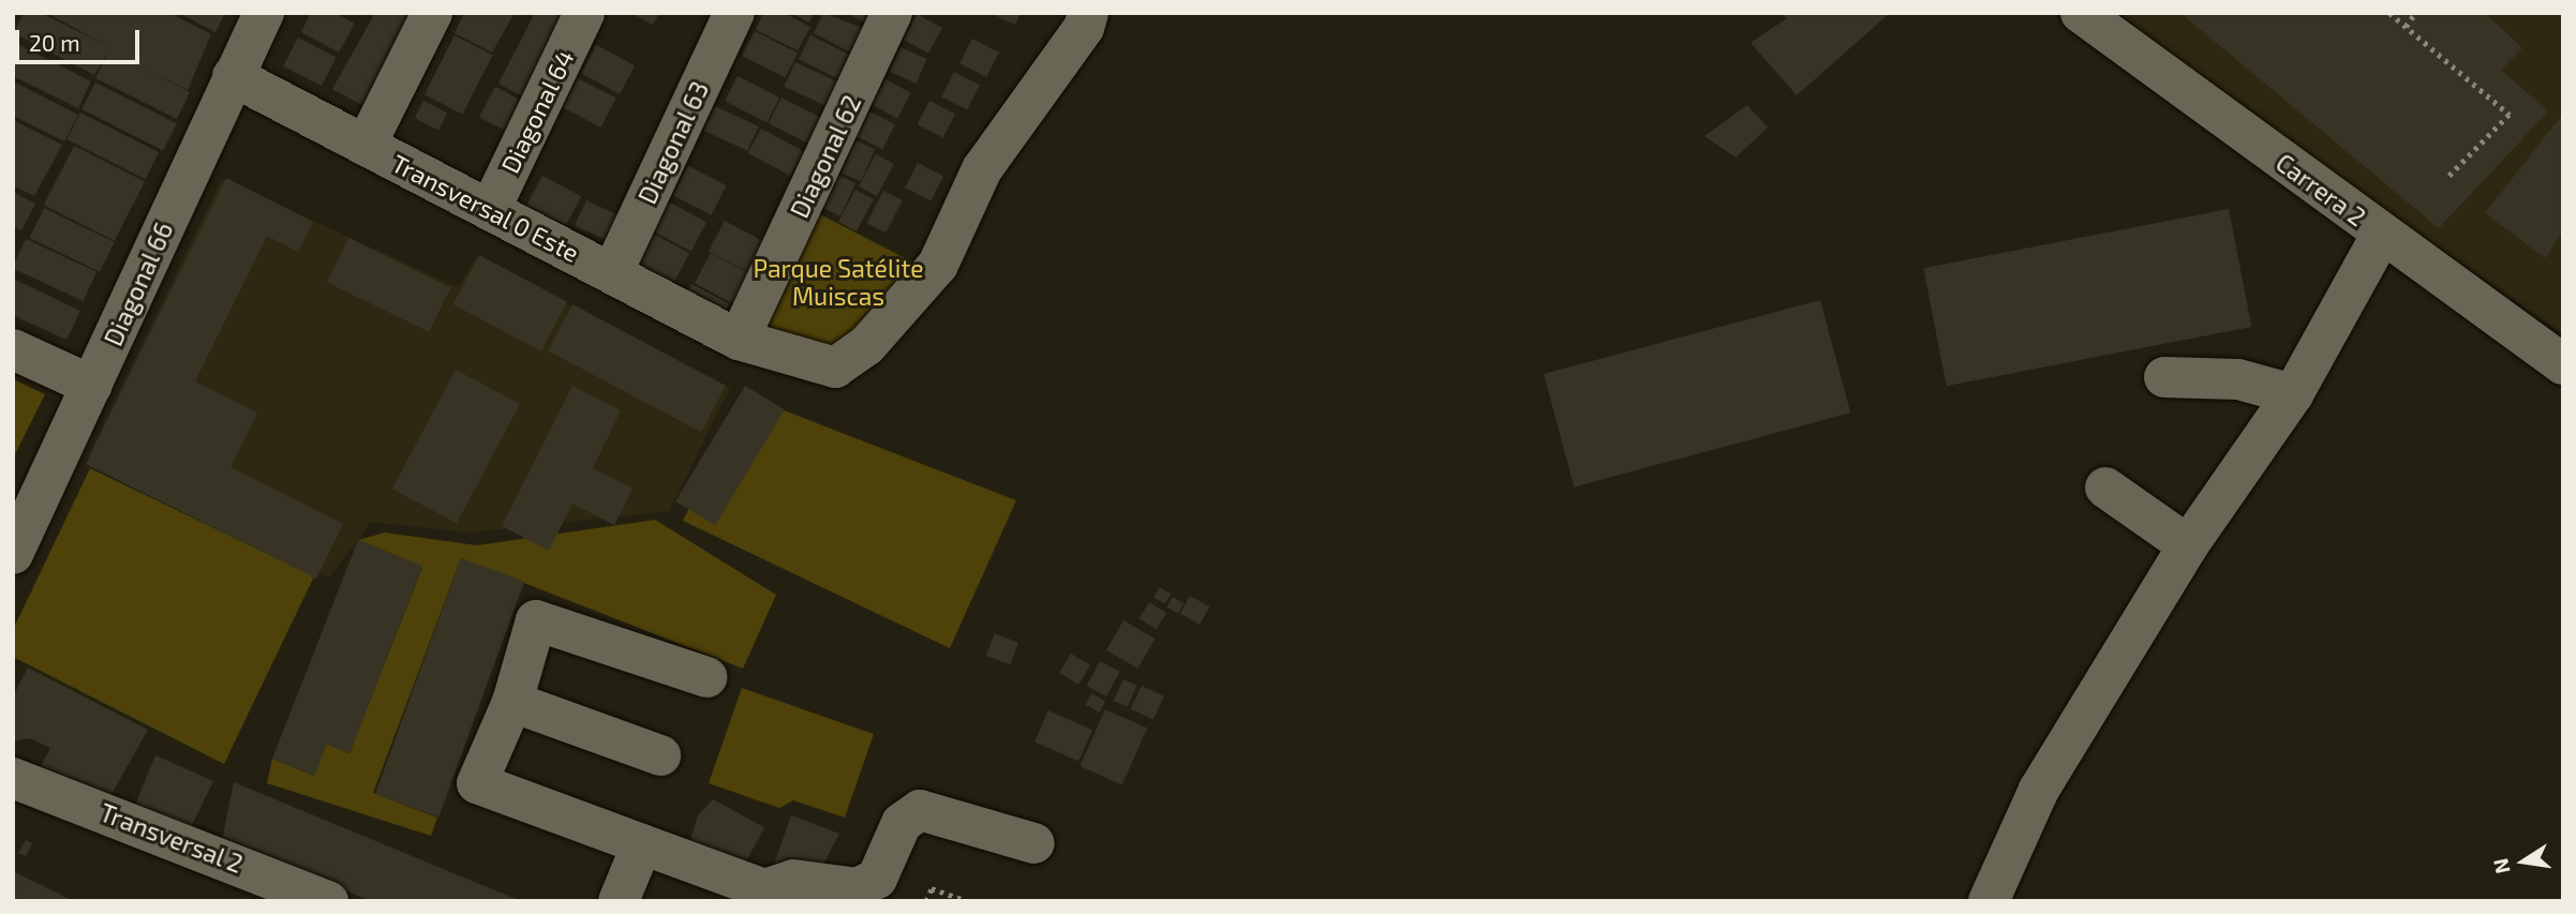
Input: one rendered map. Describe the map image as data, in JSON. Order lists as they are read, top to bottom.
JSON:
{
  "streets": {
    "street": [
      "Diagonal 64",
      "Diagonal 63",
      "Diagonal 62",
      "Carrera 2",
      "Transversal 0 Este",
      "Diagonal 66",
      "Transversal 2"
    ]
  },
  "crossings": [
    ["Diagonal 64", "Transversal 0 Este"],
    ["Diagonal 63", "Transversal 0 Este"],
    ["Diagonal 62", "Transversal 0 Este"],
    ["Transversal 0 Este", "Diagonal 66"]
  ],
  "parks": ["Parque Satélite Muiscas"],
  "scale_bar": "20 m",
  "north": "left"
}
